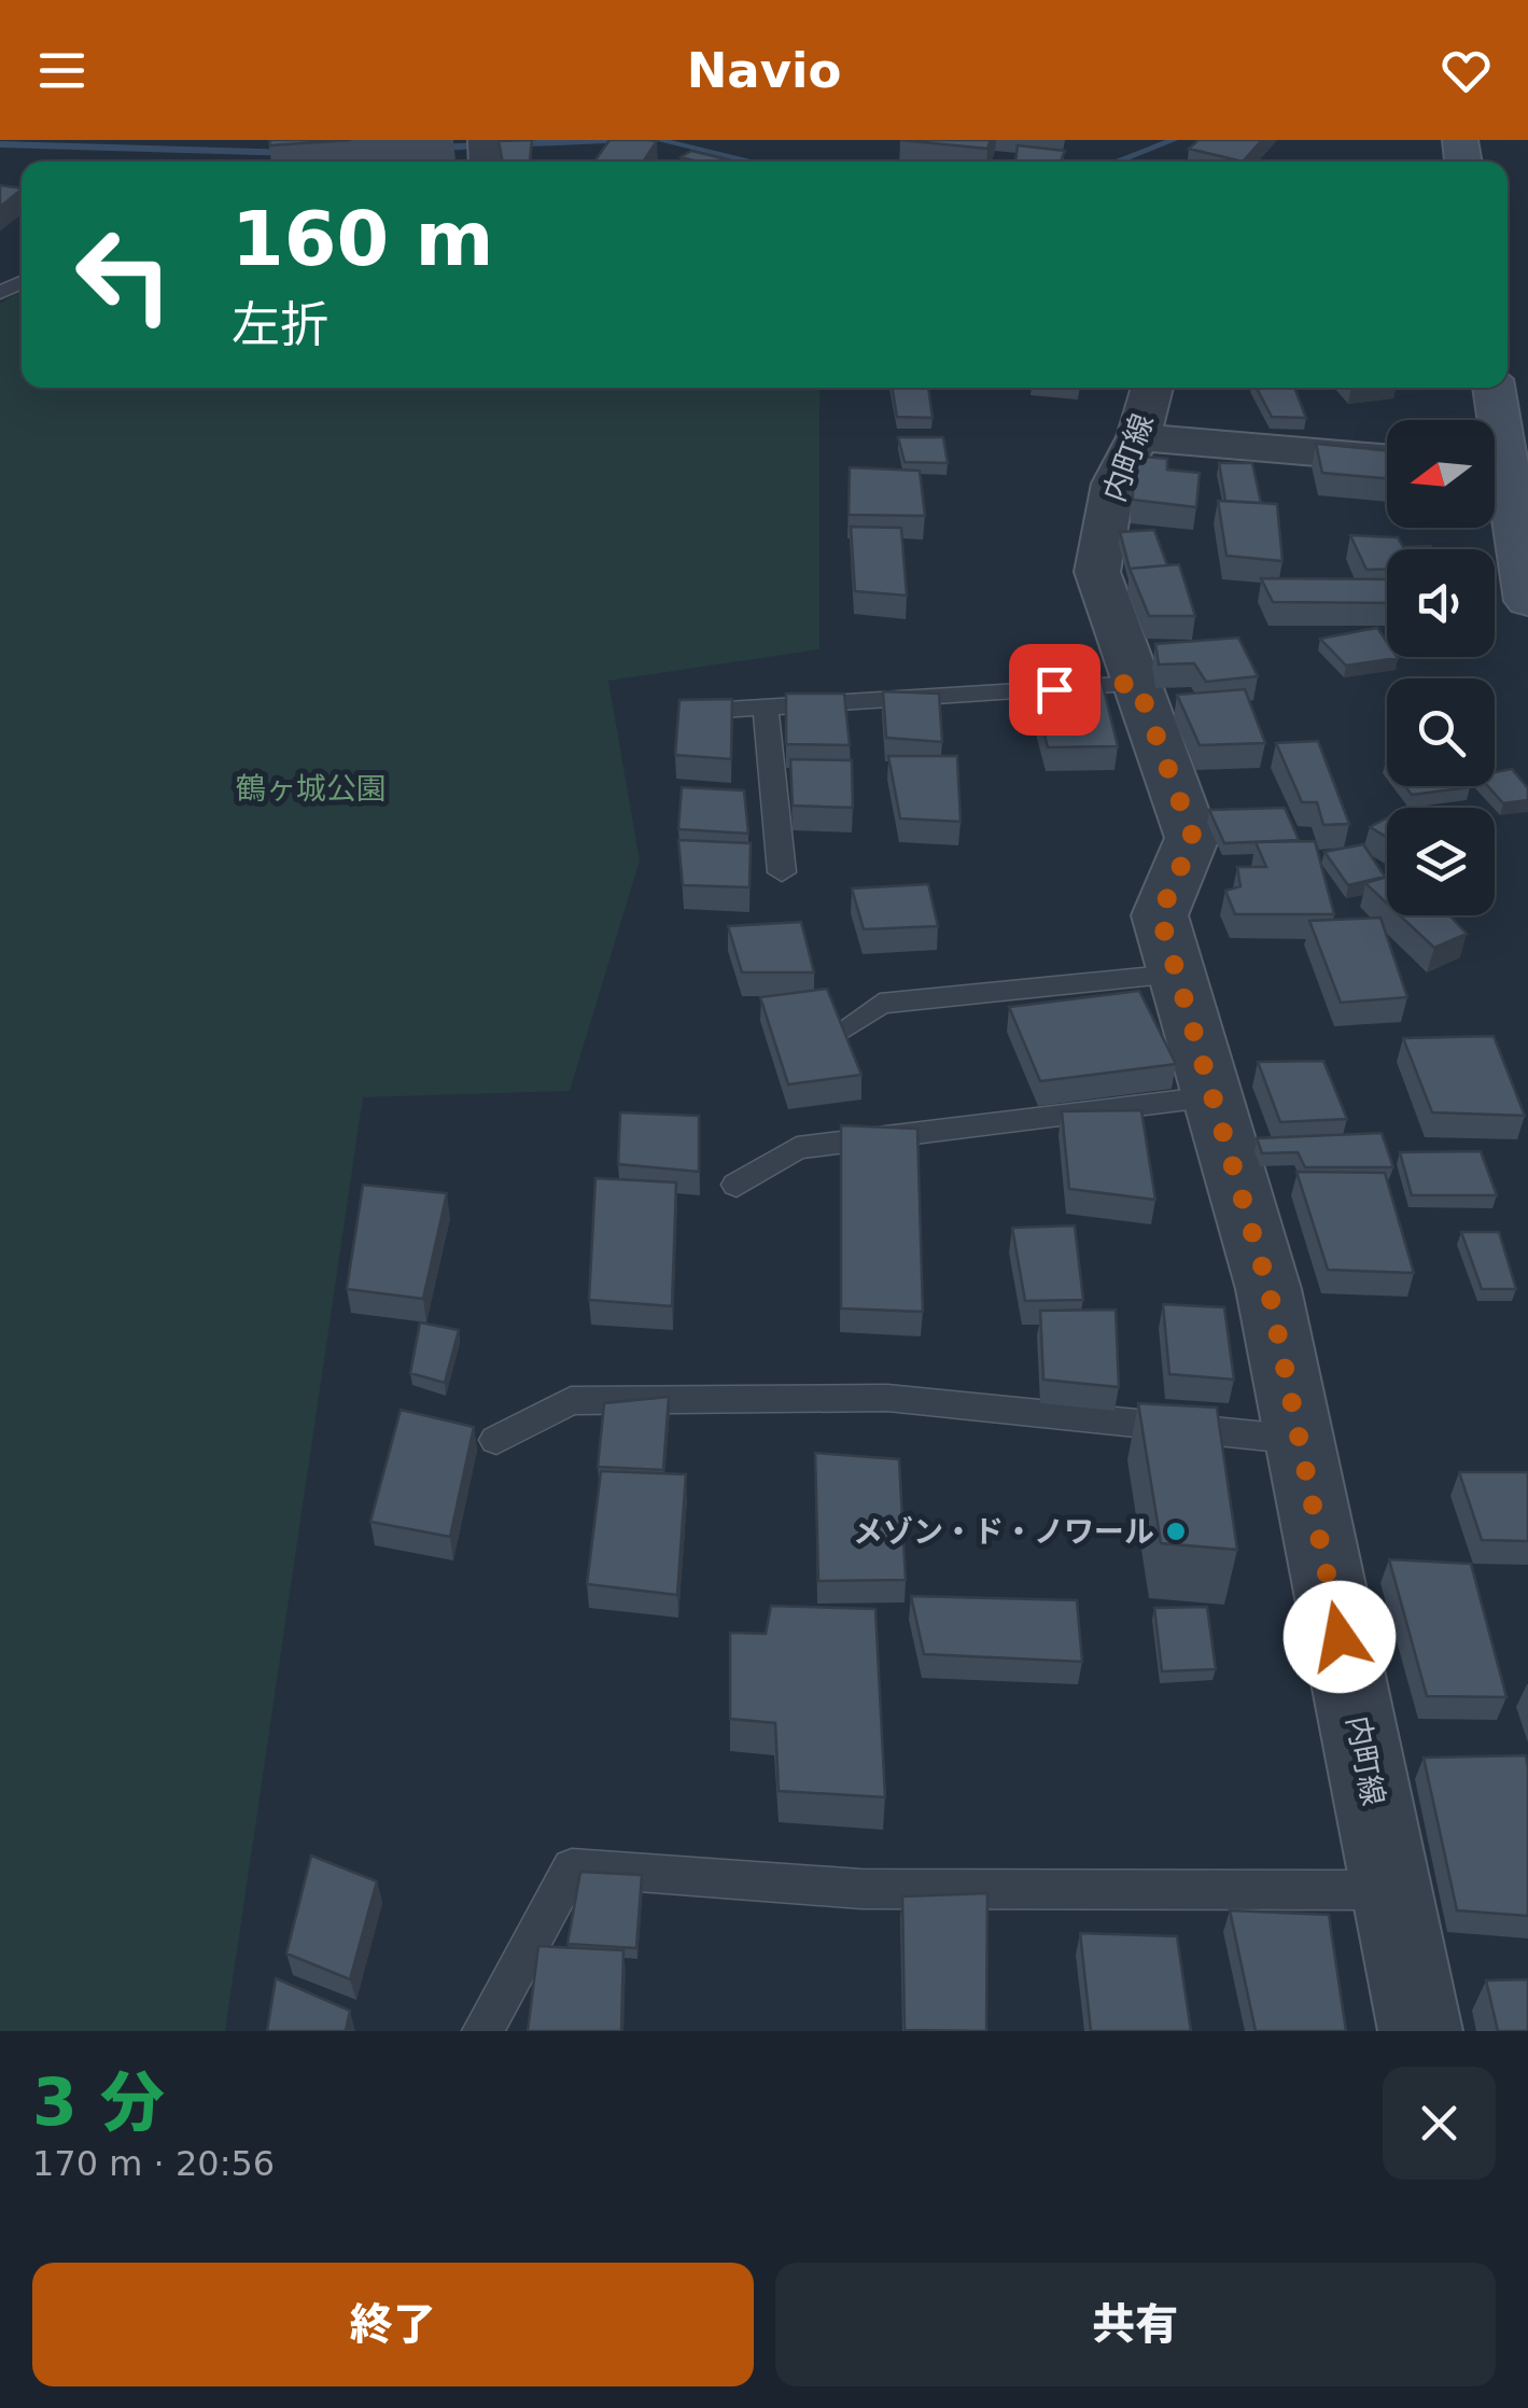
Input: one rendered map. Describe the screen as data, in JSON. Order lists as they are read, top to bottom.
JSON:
{
  "streets": {
    "street": ["内町線"]
  },
  "parks": ["鶴ヶ城公園"],
  "places": ["メゾン・ド・ノワール"],
  "north": "left",
  "page": {
    "header": "Navio",
    "turn": ["160 m", "左折"],
    "heading": ["3 分", "170 m · 20:56"],
    "buttons": ["終了", "共有"]
  }
}
